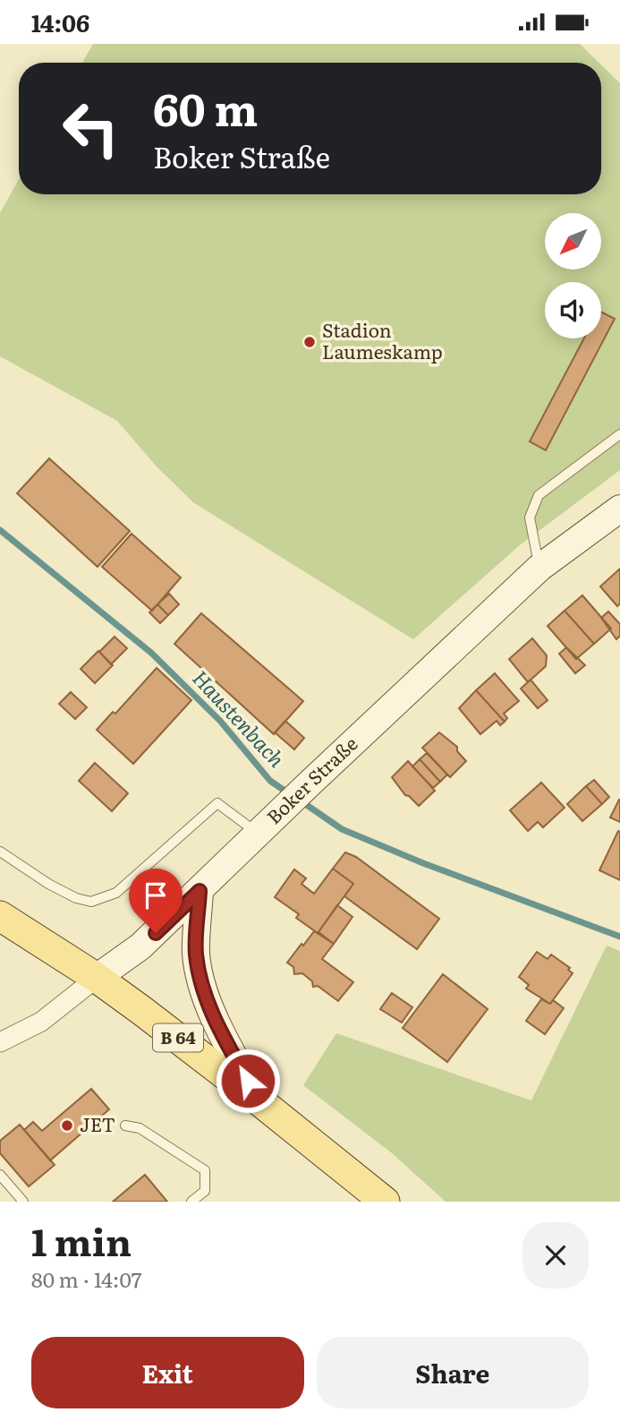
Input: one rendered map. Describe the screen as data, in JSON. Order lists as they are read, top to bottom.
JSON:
{
  "streets": {
    "main road": ["Boker Straße", "B 64"]
  },
  "crossings": [
    ["Boker Straße", "B 64"]
  ],
  "water": ["Haustenbach"],
  "places": ["Stadion Laumeskamp", "JET"],
  "north": "bottom left",
  "page": {
    "status": "14:06",
    "turn": ["60 m", "Boker Straße"],
    "heading": ["1 min", "80 m · 14:07"],
    "buttons": ["Exit", "Share"]
  }
}
